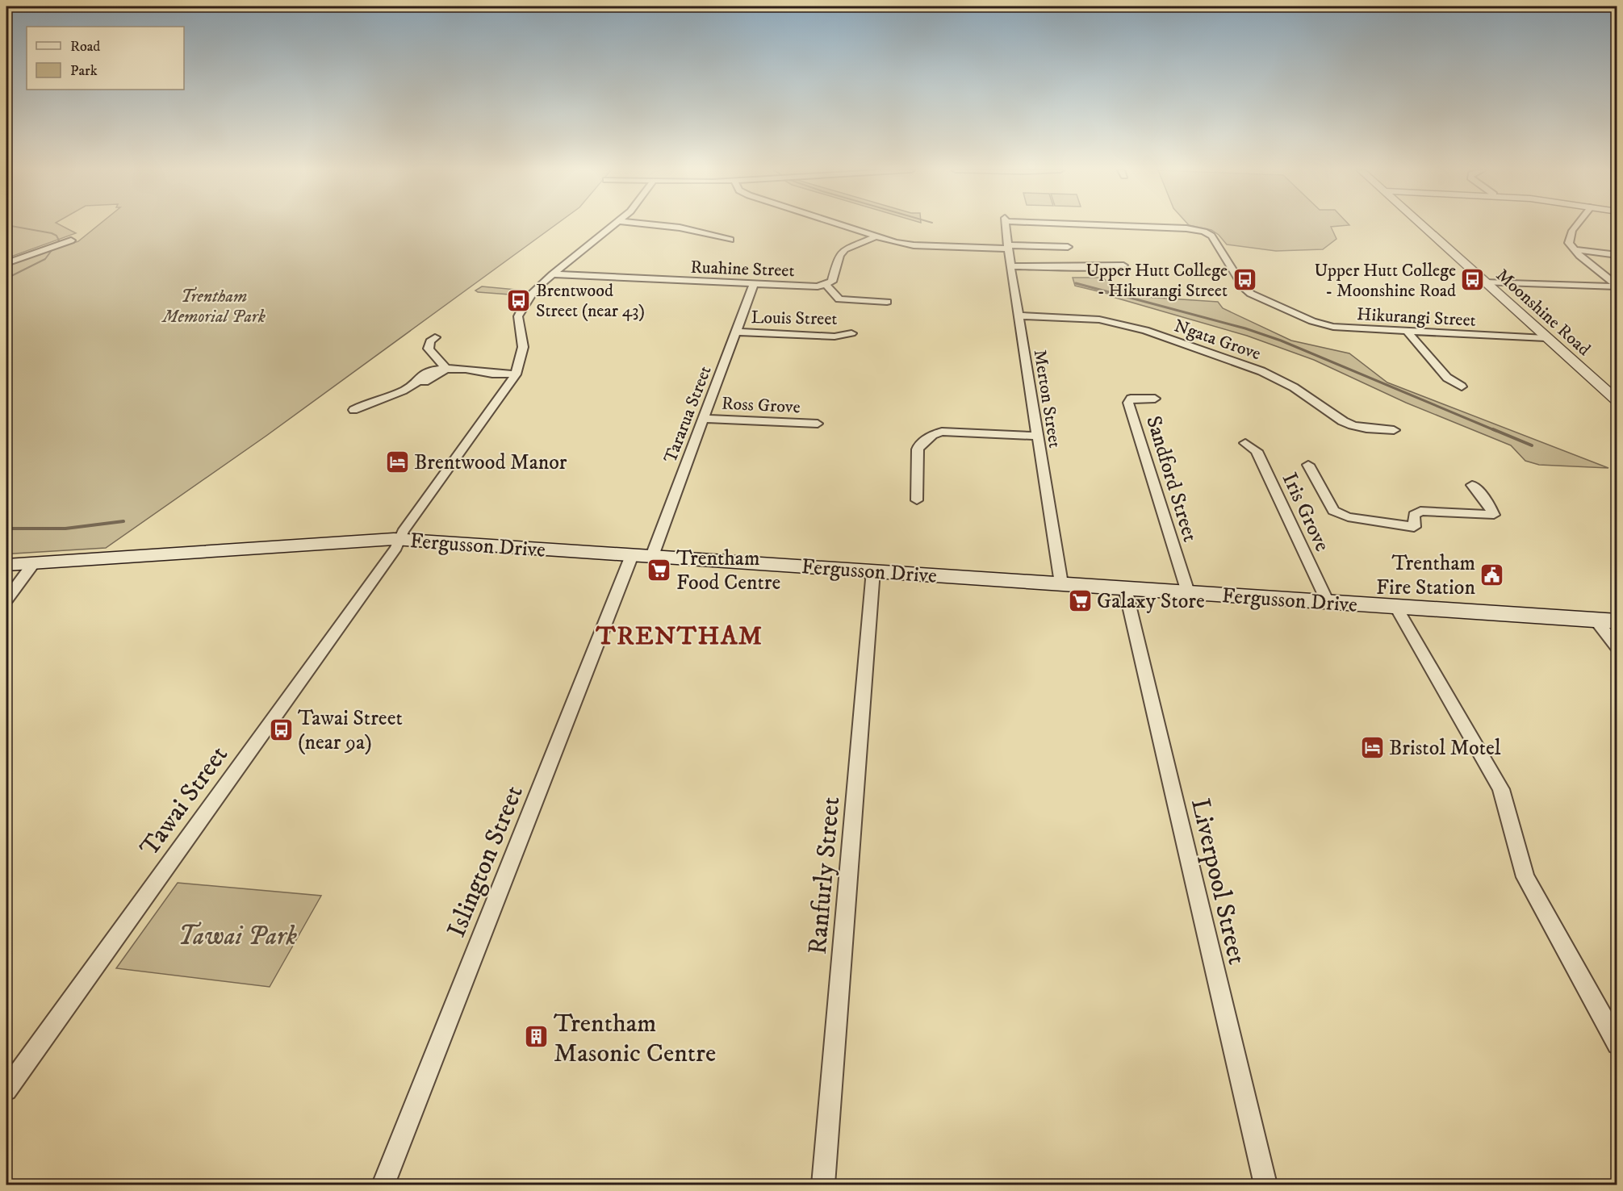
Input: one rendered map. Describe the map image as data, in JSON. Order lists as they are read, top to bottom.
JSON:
{
  "streets": {
    "main road": ["Fergusson Drive"],
    "street": [
      "Ruahine Street",
      "Moonshine Road",
      "Hikurangi Street",
      "Louis Street",
      "Ngata Grove",
      "Merton Street",
      "Ross Grove",
      "Tararua Street",
      "Sandford Street",
      "Iris Grove",
      "Tawai Street",
      "Islington Street",
      "Ranfurly Street",
      "Liverpool Street"
    ]
  },
  "crossings": [
    ["Ruahine Street", "Tararua Street"],
    ["Ruahine Street", "Tawai Street"],
    ["Moonshine Road", "Hikurangi Street"],
    ["Louis Street", "Tararua Street"],
    ["Ngata Grove", "Merton Street"],
    ["Merton Street", "Fergusson Drive"],
    ["Ross Grove", "Tararua Street"],
    ["Tararua Street", "Fergusson Drive"],
    ["Sandford Street", "Fergusson Drive"],
    ["Iris Grove", "Fergusson Drive"],
    ["Fergusson Drive", "Tawai Street"],
    ["Fergusson Drive", "Islington Street"],
    ["Fergusson Drive", "Ranfurly Street"],
    ["Fergusson Drive", "Liverpool Street"]
  ],
  "districts": ["TRENTHAM"],
  "parks": ["Trentham Memorial Park", "Tawai Park"],
  "places": {
    "bus stop": [
      "Upper Hutt College - Hikurangi Street",
      "Upper Hutt College - Moonshine Road",
      "Brentwood Street (near 43)",
      "Tawai Street (near 9a)"
    ],
    "hotel": ["Brentwood Manor", "Bristol Motel"],
    "supermarket": ["Trentham Food Centre", "Galaxy Store"],
    "public building": ["Trentham Fire Station"],
    "building": ["Trentham Masonic Centre"]
  },
  "legend": ["Road", "Park"]
}
